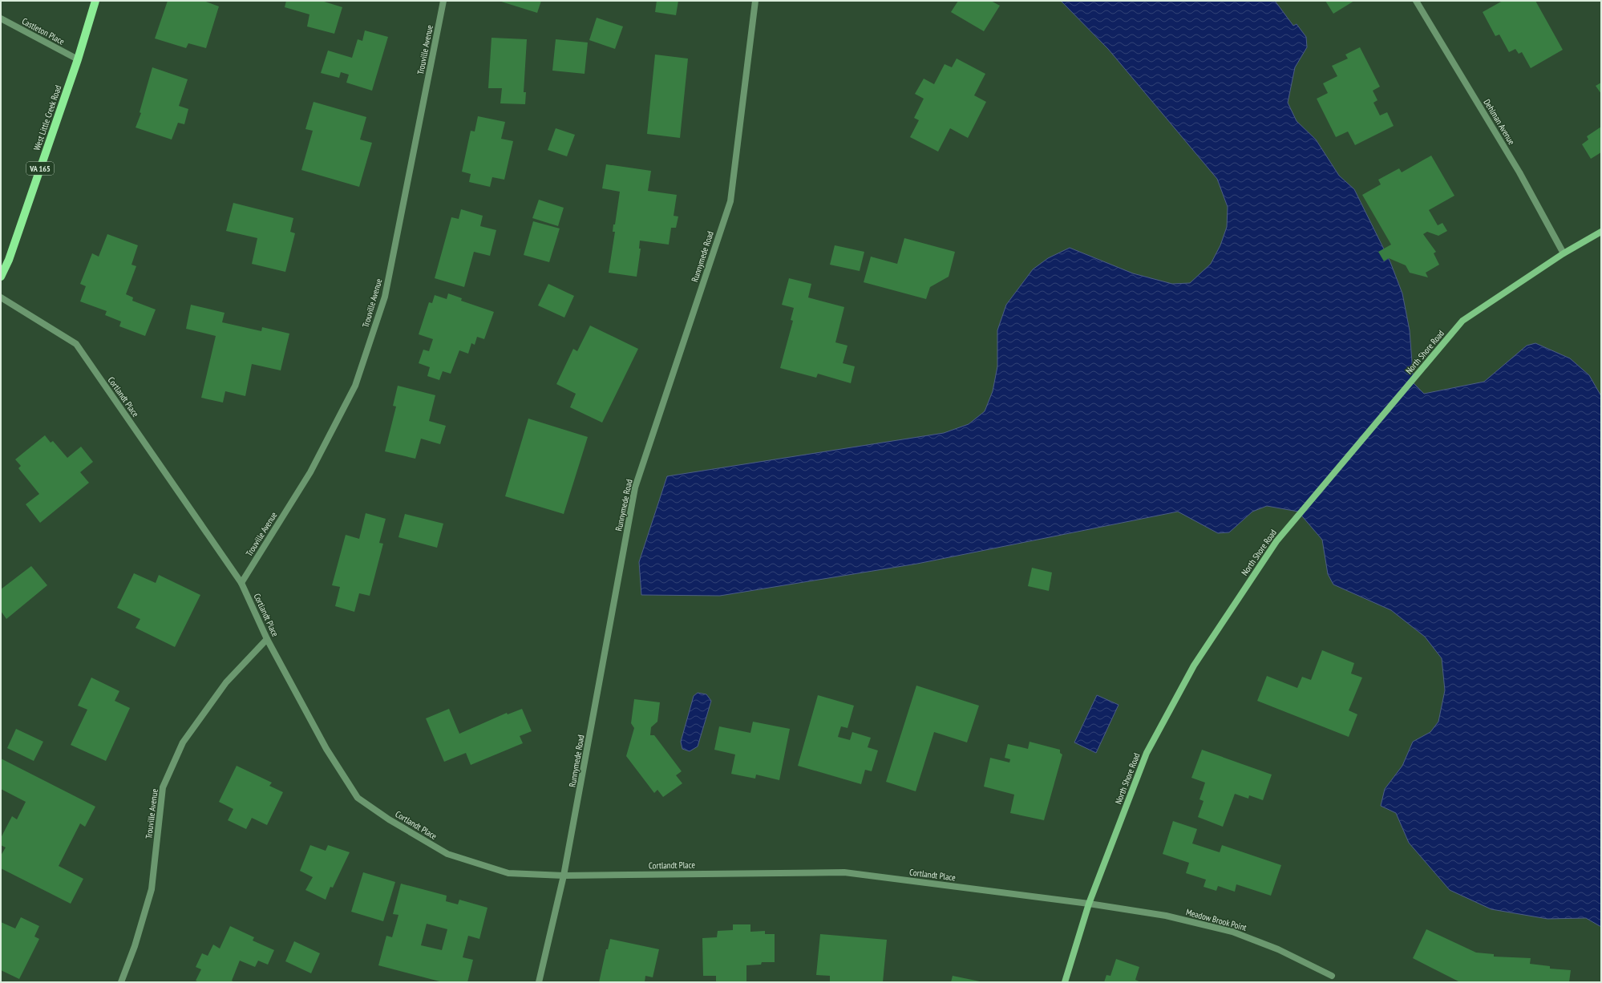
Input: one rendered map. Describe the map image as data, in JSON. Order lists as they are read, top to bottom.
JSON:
{
  "streets": {
    "main road": ["West Little Creek Road", "VA 165"],
    "street": [
      "Castleton Place",
      "Trouville Avenue",
      "Dehlman Avenue",
      "Runnymede Road",
      "North Shore Road",
      "Cortlandt Place",
      "Meadow Brook Point"
    ]
  },
  "crossings": [
    ["Castleton Place", "West Little Creek Road"],
    ["Trouville Avenue", "Cortlandt Place"],
    ["Dehlman Avenue", "North Shore Road"],
    ["Runnymede Road", "Cortlandt Place"],
    ["North Shore Road", "Cortlandt Place"],
    ["North Shore Road", "Meadow Brook Point"],
    ["Cortlandt Place", "Meadow Brook Point"]
  ]
}
